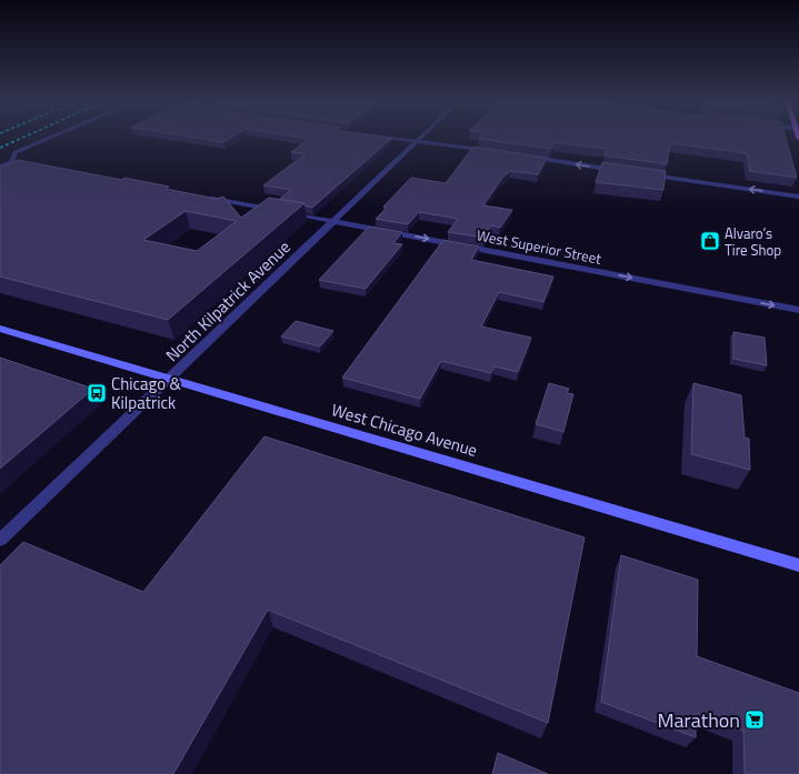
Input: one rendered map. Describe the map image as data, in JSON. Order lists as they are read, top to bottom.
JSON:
{
  "streets": {
    "main road": ["West Chicago Avenue"],
    "street": ["West Superior Street", "North Kilpatrick Avenue"]
  },
  "crossings": [
    ["West Superior Street", "North Kilpatrick Avenue"],
    ["North Kilpatrick Avenue", "West Chicago Avenue"]
  ],
  "one_way": ["West Superior Street"],
  "places": {
    "shop": ["Alvaro’s Tire Shop"],
    "bus stop": ["Chicago & Kilpatrick"],
    "supermarket": ["Marathon"]
  }
}
